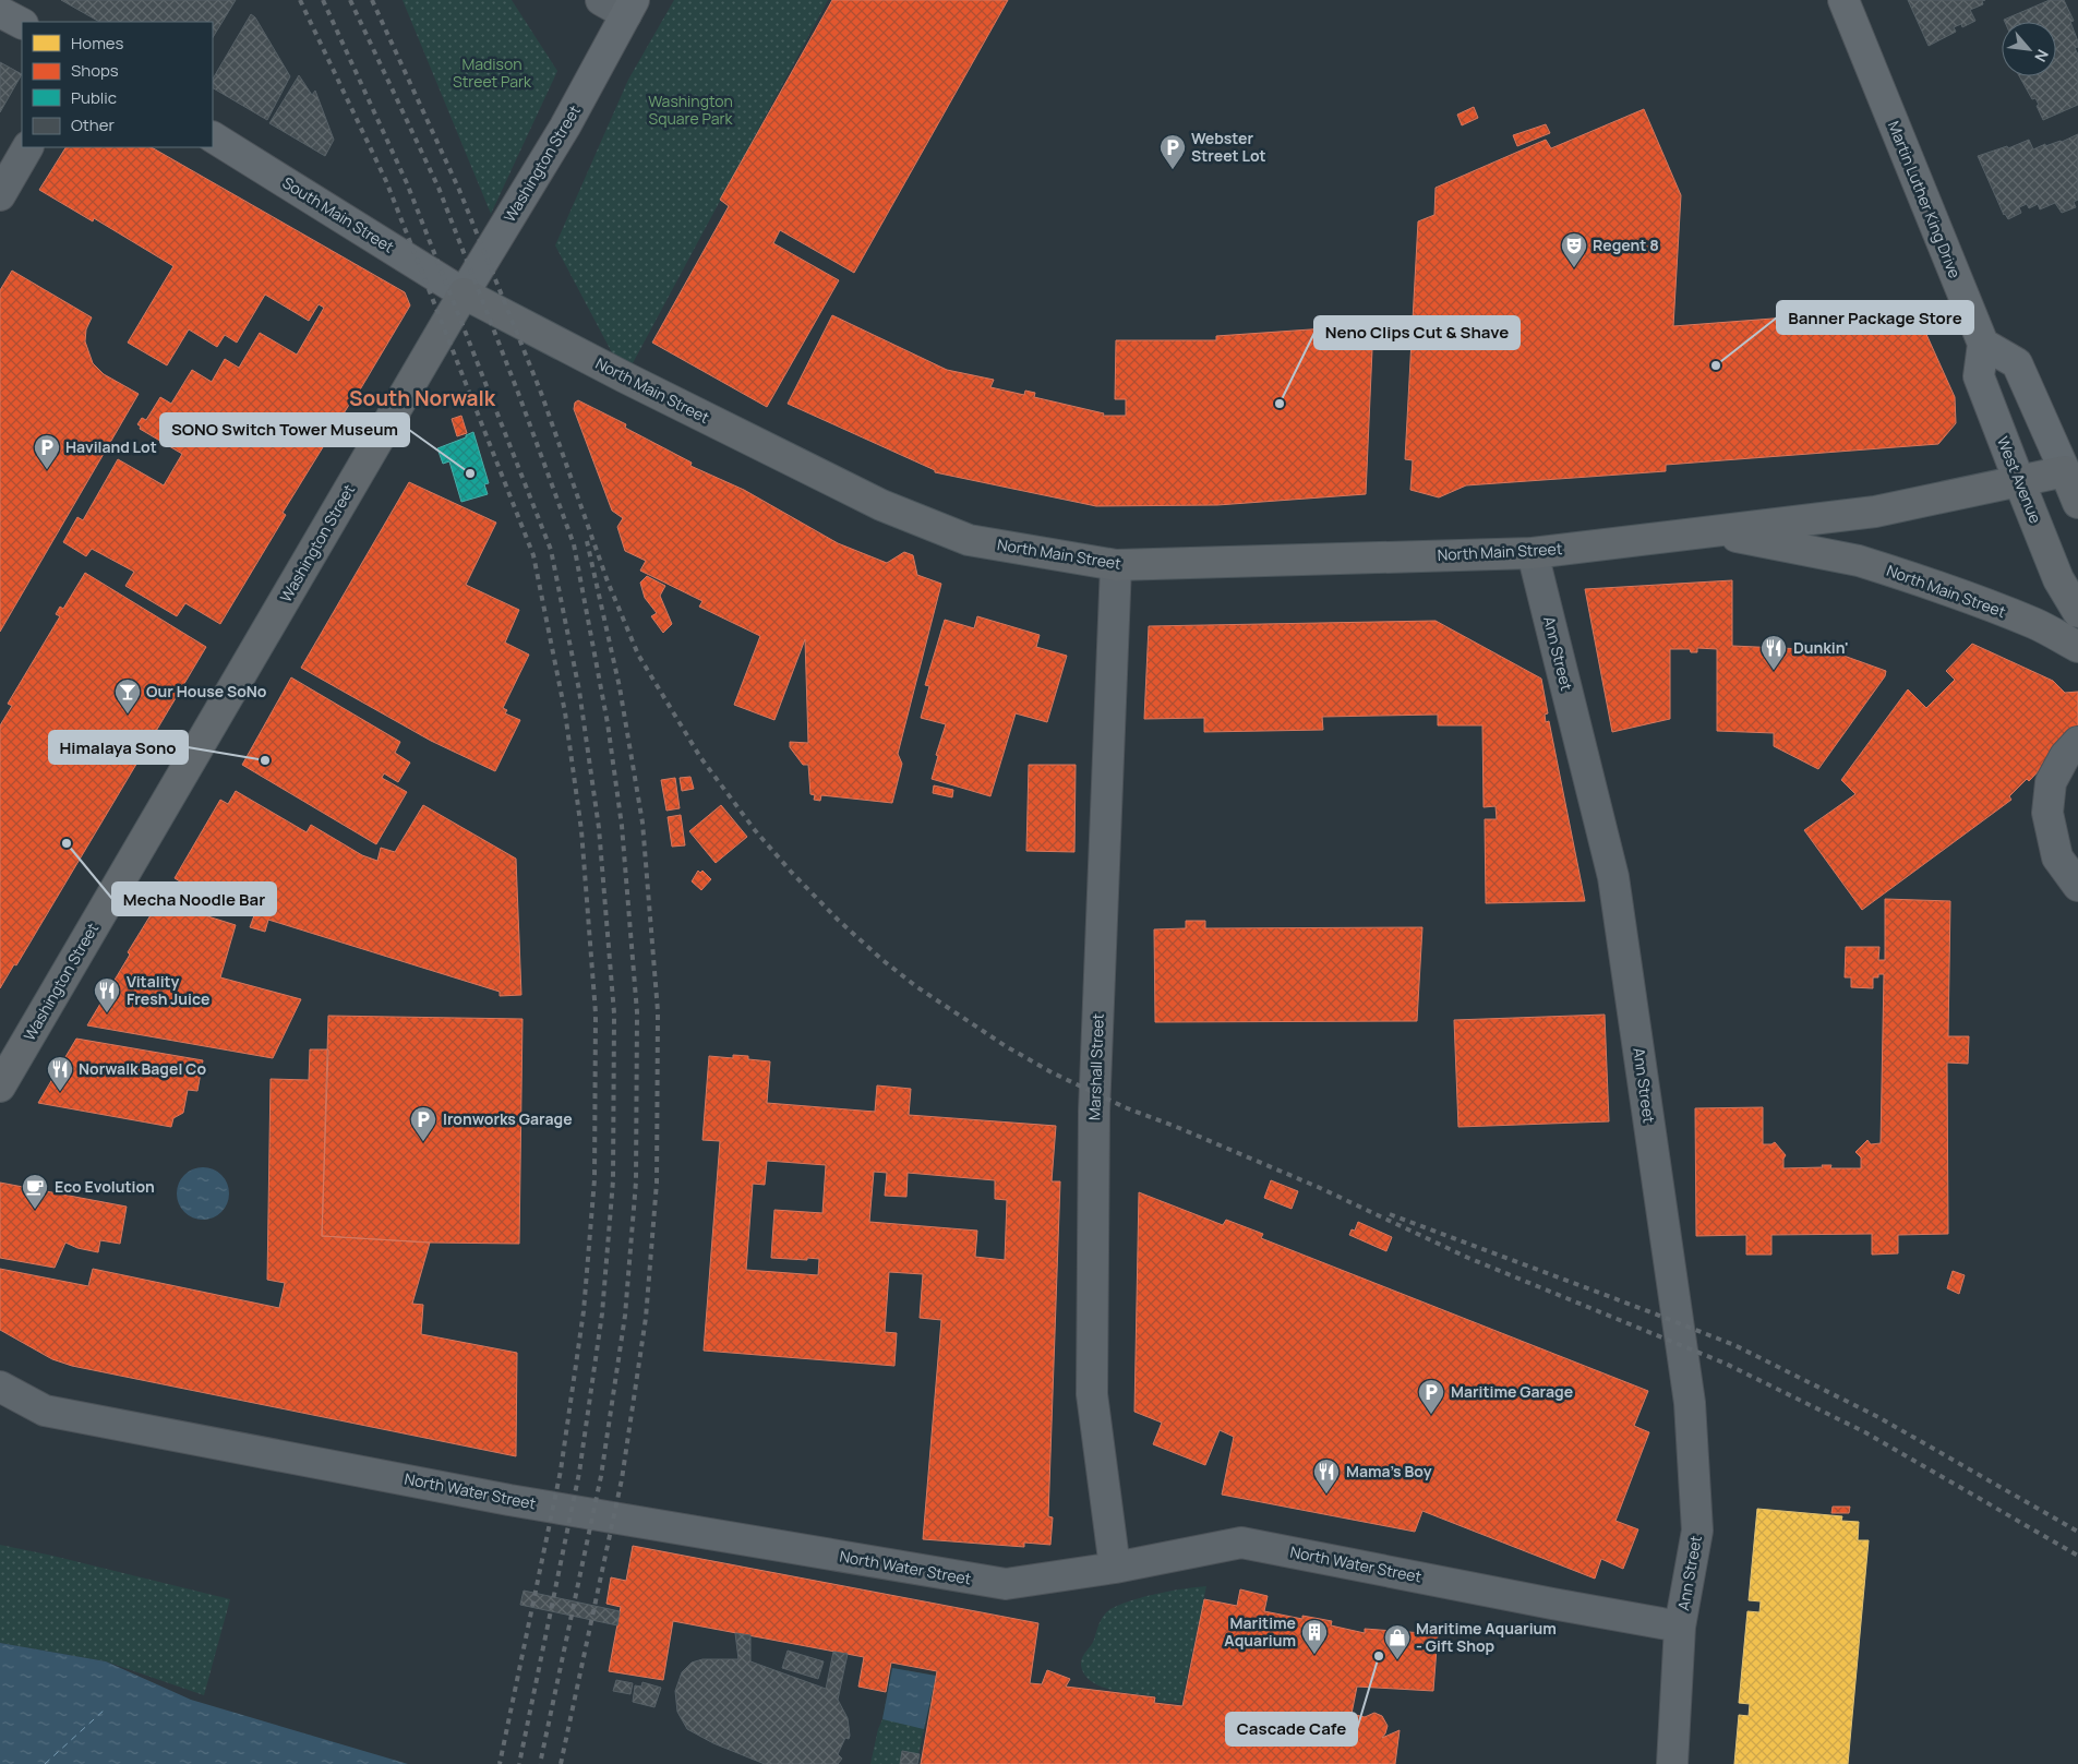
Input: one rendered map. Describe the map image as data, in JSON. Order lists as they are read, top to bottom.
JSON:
{
  "streets": {
    "main road": [
      "Washington Street",
      "Martin Luther King Drive",
      "South Main Street",
      "North Main Street",
      "West Avenue"
    ],
    "street": ["Ann Street", "Marshall Street", "North Water Street"]
  },
  "crossings": [
    ["Washington Street", "South Main Street"],
    ["Washington Street", "North Main Street"],
    ["Martin Luther King Drive", "West Avenue"],
    ["South Main Street", "North Main Street"],
    ["North Main Street", "West Avenue"],
    ["North Main Street", "Ann Street"],
    ["North Main Street", "Marshall Street"],
    ["Ann Street", "North Water Street"],
    ["Marshall Street", "North Water Street"]
  ],
  "districts": ["South Norwalk"],
  "parks": ["Madison Street Park", "Washington Square Park"],
  "places": {
    "parking": [
      "Webster Street Lot",
      "Haviland Lot",
      "Ironworks Garage",
      "Maritime Garage"
    ],
    "theatre": ["Regent 8"],
    "other": [
      "Banner Package Store",
      "Neno Clips Cut & Shave",
      "SONO Switch Tower Museum",
      "Himalaya Sono",
      "Mecha Noodle Bar",
      "Cascade Cafe"
    ],
    "restaurant": [
      "Dunkin'",
      "Vitality Fresh Juice",
      "Norwalk Bagel Co",
      "Mama's Boy"
    ],
    "bar": ["Our House SoNo"],
    "cafe": ["Eco Evolution"],
    "building": ["Maritime Aquarium"],
    "shop": ["Maritime Aquarium - Gift Shop"]
  },
  "legend": [
    "Homes",
    "Shops",
    "Public",
    "Other"
  ],
  "north": "bottom right"
}
